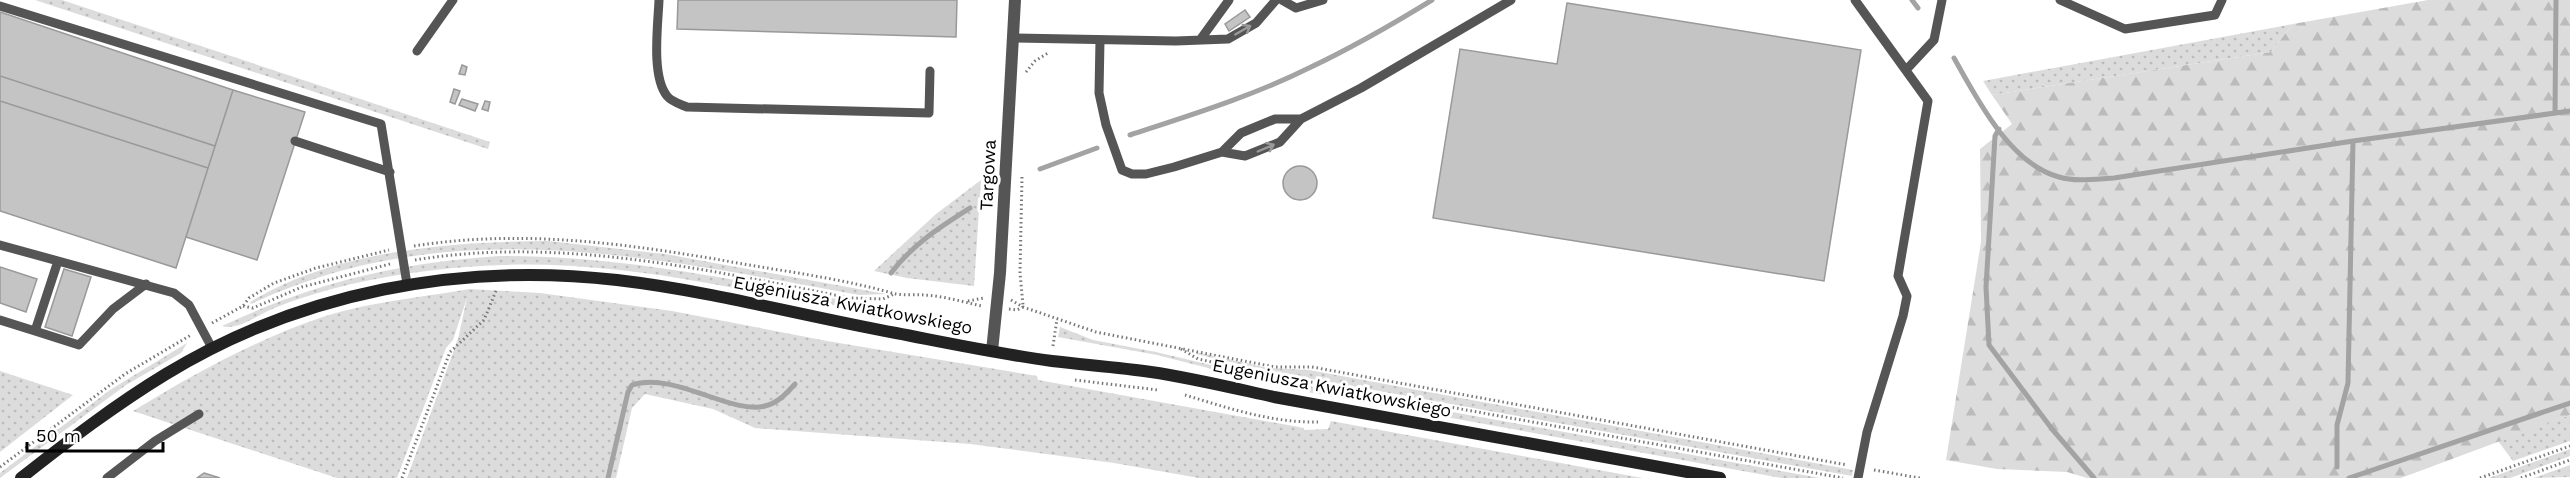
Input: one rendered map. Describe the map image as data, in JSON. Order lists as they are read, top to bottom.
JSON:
{
  "streets": {
    "main road": ["Eugeniusza Kwiatkowskiego"],
    "street": ["Targowa"]
  },
  "crossings": [
    ["Targowa", "Eugeniusza Kwiatkowskiego"]
  ],
  "scale_bar": "50 m"
}
